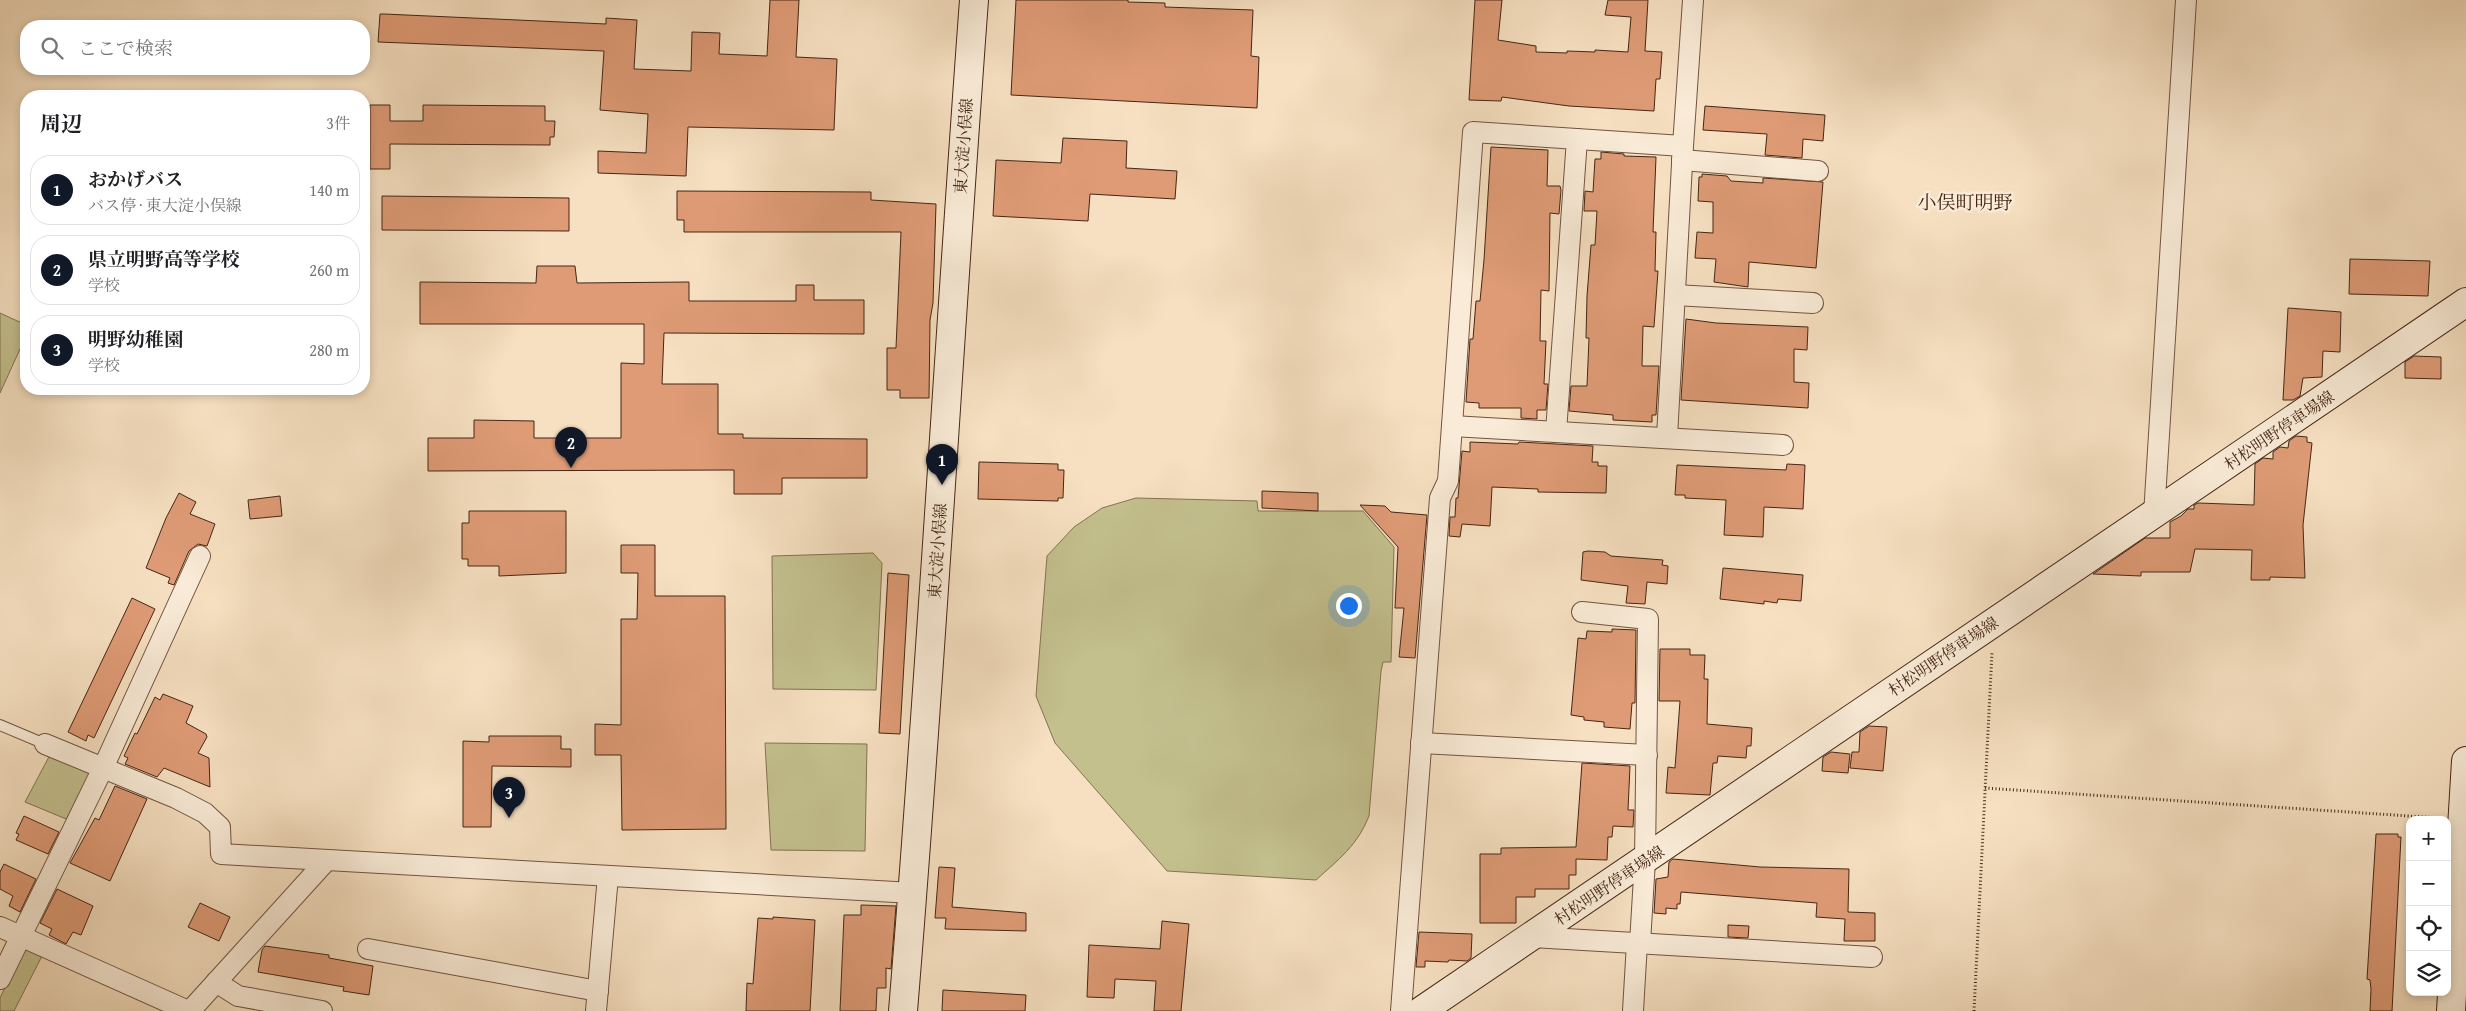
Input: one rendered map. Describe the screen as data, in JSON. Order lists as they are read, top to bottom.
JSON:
{
  "streets": {
    "main road": ["東大淀小俣線", "村松明野停車場線"]
  },
  "districts": ["小俣町明野"],
  "page": {
    "search": "ここで検索",
    "heading": ["周辺", "3件"],
    "list": [
      {
        "mark": "1",
        "name": "おかげバス",
        "note": "バス停 · 東大淀小俣線",
        "value": "140 m"
      },
      {
        "mark": "2",
        "name": "県立明野高等学校",
        "note": "学校",
        "value": "260 m"
      },
      {
        "mark": "3",
        "name": "明野幼稚園",
        "note": "学校",
        "value": "280 m"
      }
    ],
    "pins": ["2", "1", "3"],
    "map_buttons": ["+", "−"]
  }
}
